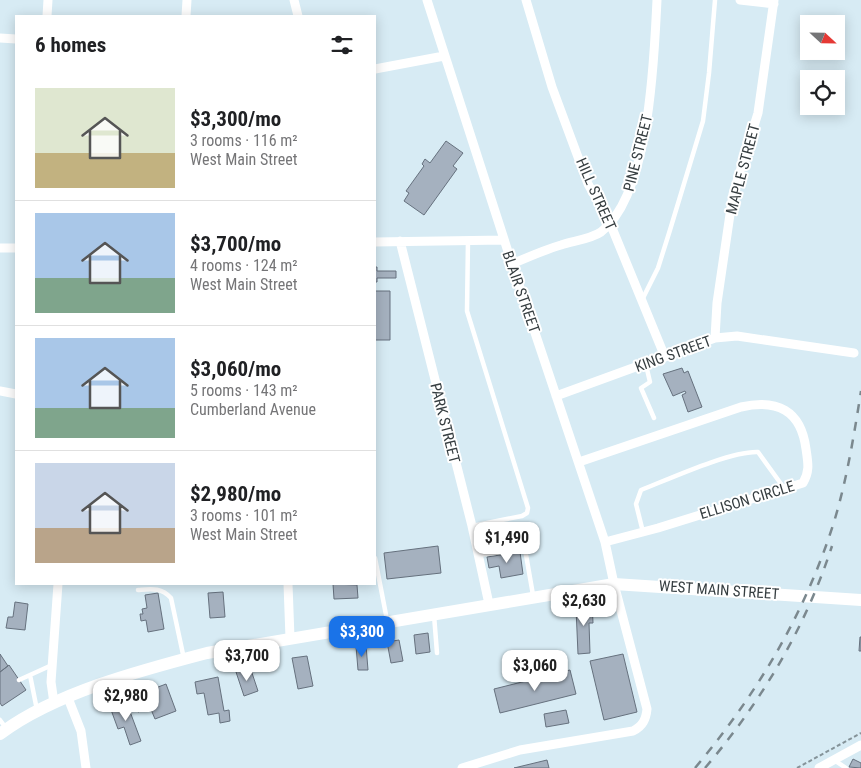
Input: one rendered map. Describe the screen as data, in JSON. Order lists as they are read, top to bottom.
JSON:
{
  "streets": {
    "main road": ["WEST MAIN STREET"],
    "street": [
      "PINE STREET",
      "MAPLE STREET",
      "HILL STREET",
      "BLAIR STREET",
      "KING STREET",
      "PARK STREET",
      "ELLISON CIRCLE"
    ]
  },
  "crossings": [
    ["PINE STREET", "HILL STREET"],
    ["PINE STREET", "BLAIR STREET"],
    ["MAPLE STREET", "KING STREET"],
    ["HILL STREET", "KING STREET"],
    ["BLAIR STREET", "KING STREET"],
    ["BLAIR STREET", "ELLISON CIRCLE"],
    ["BLAIR STREET", "WEST MAIN STREET"],
    ["PARK STREET", "WEST MAIN STREET"]
  ],
  "north": "right",
  "page": {
    "heading": "6 homes",
    "list": [
      {
        "name": "$3,300/mo",
        "note": "3 rooms · 116 m² · West Main Street"
      },
      {
        "name": "$3,700/mo",
        "note": "4 rooms · 124 m² · West Main Street"
      },
      {
        "name": "$3,060/mo",
        "note": "5 rooms · 143 m² · Cumberland Avenue"
      },
      {
        "name": "$2,980/mo",
        "note": "3 rooms · 101 m² · West Main Street"
      }
    ],
    "price": [
      "$1,490",
      "$2,630",
      "$3,300",
      "$3,700",
      "$3,060",
      "$2,980"
    ]
  }
}
